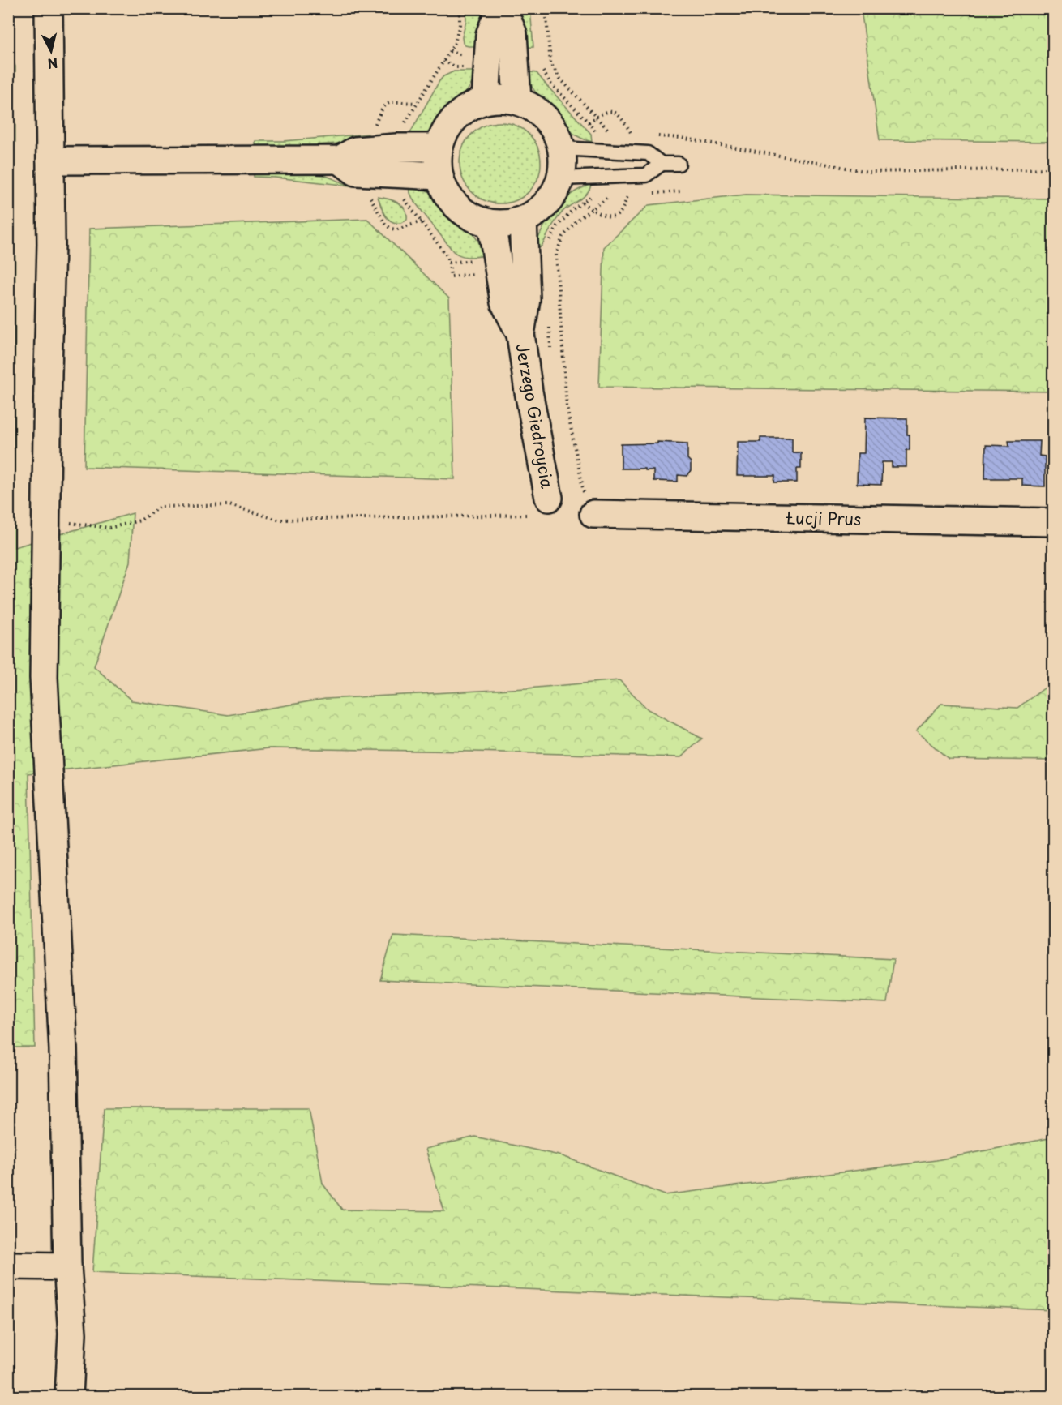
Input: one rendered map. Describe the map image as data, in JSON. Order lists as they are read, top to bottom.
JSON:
{
  "streets": {
    "street": ["Jerzego Giedroycia", "Łucji Prus"]
  },
  "north": "bottom"
}
